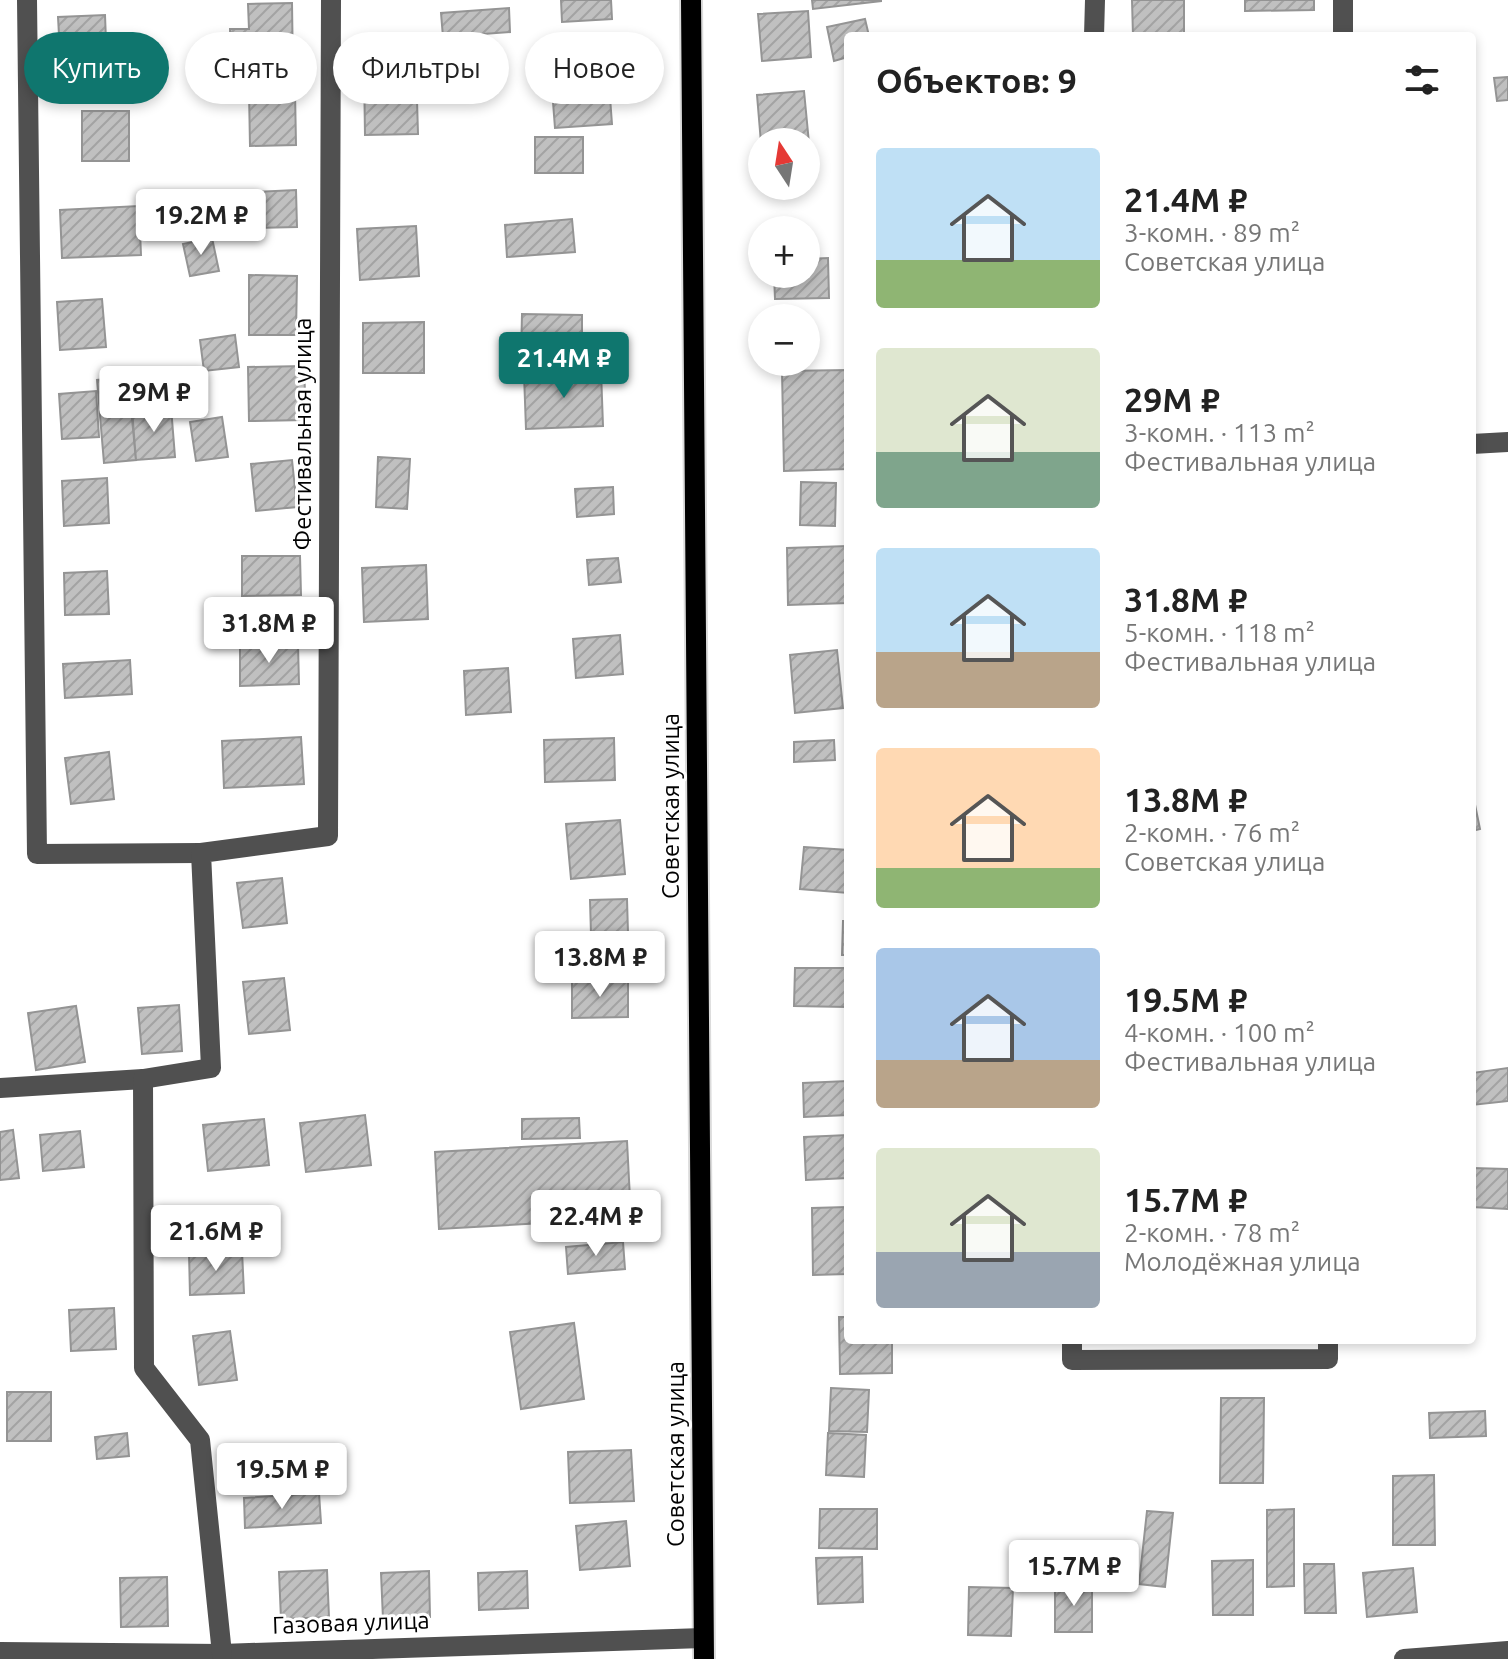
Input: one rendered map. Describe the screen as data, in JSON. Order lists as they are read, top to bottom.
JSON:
{
  "streets": {
    "main road": ["Советская улица"],
    "street": ["Фестивальная улица", "Газовая улица"]
  },
  "crossings": [
    ["Советская улица", "Газовая улица"]
  ],
  "north": "top",
  "page": {
    "chip": [
      "Купить",
      "Снять",
      "Фильтры",
      "Новое"
    ],
    "heading": "Объектов: 9",
    "map_buttons": ["+", "−"],
    "list": [
      {
        "name": "21.4M ₽",
        "note": "3-комн. · 89 m² · Советская улица"
      },
      {
        "name": "29M ₽",
        "note": "3-комн. · 113 m² · Фестивальная улица"
      },
      {
        "name": "31.8M ₽",
        "note": "5-комн. · 118 m² · Фестивальная улица"
      },
      {
        "name": "13.8M ₽",
        "note": "2-комн. · 76 m² · Советская улица"
      },
      {
        "name": "19.5M ₽",
        "note": "4-комн. · 100 m² · Фестивальная улица"
      },
      {
        "name": "15.7M ₽",
        "note": "2-комн. · 78 m² · Молодёжная улица"
      }
    ],
    "price": [
      "19.2M ₽",
      "21.4M ₽",
      "29M ₽",
      "31.8M ₽",
      "13.8M ₽",
      "22.4M ₽",
      "21.6M ₽",
      "19.5M ₽",
      "15.7M ₽"
    ]
  }
}
